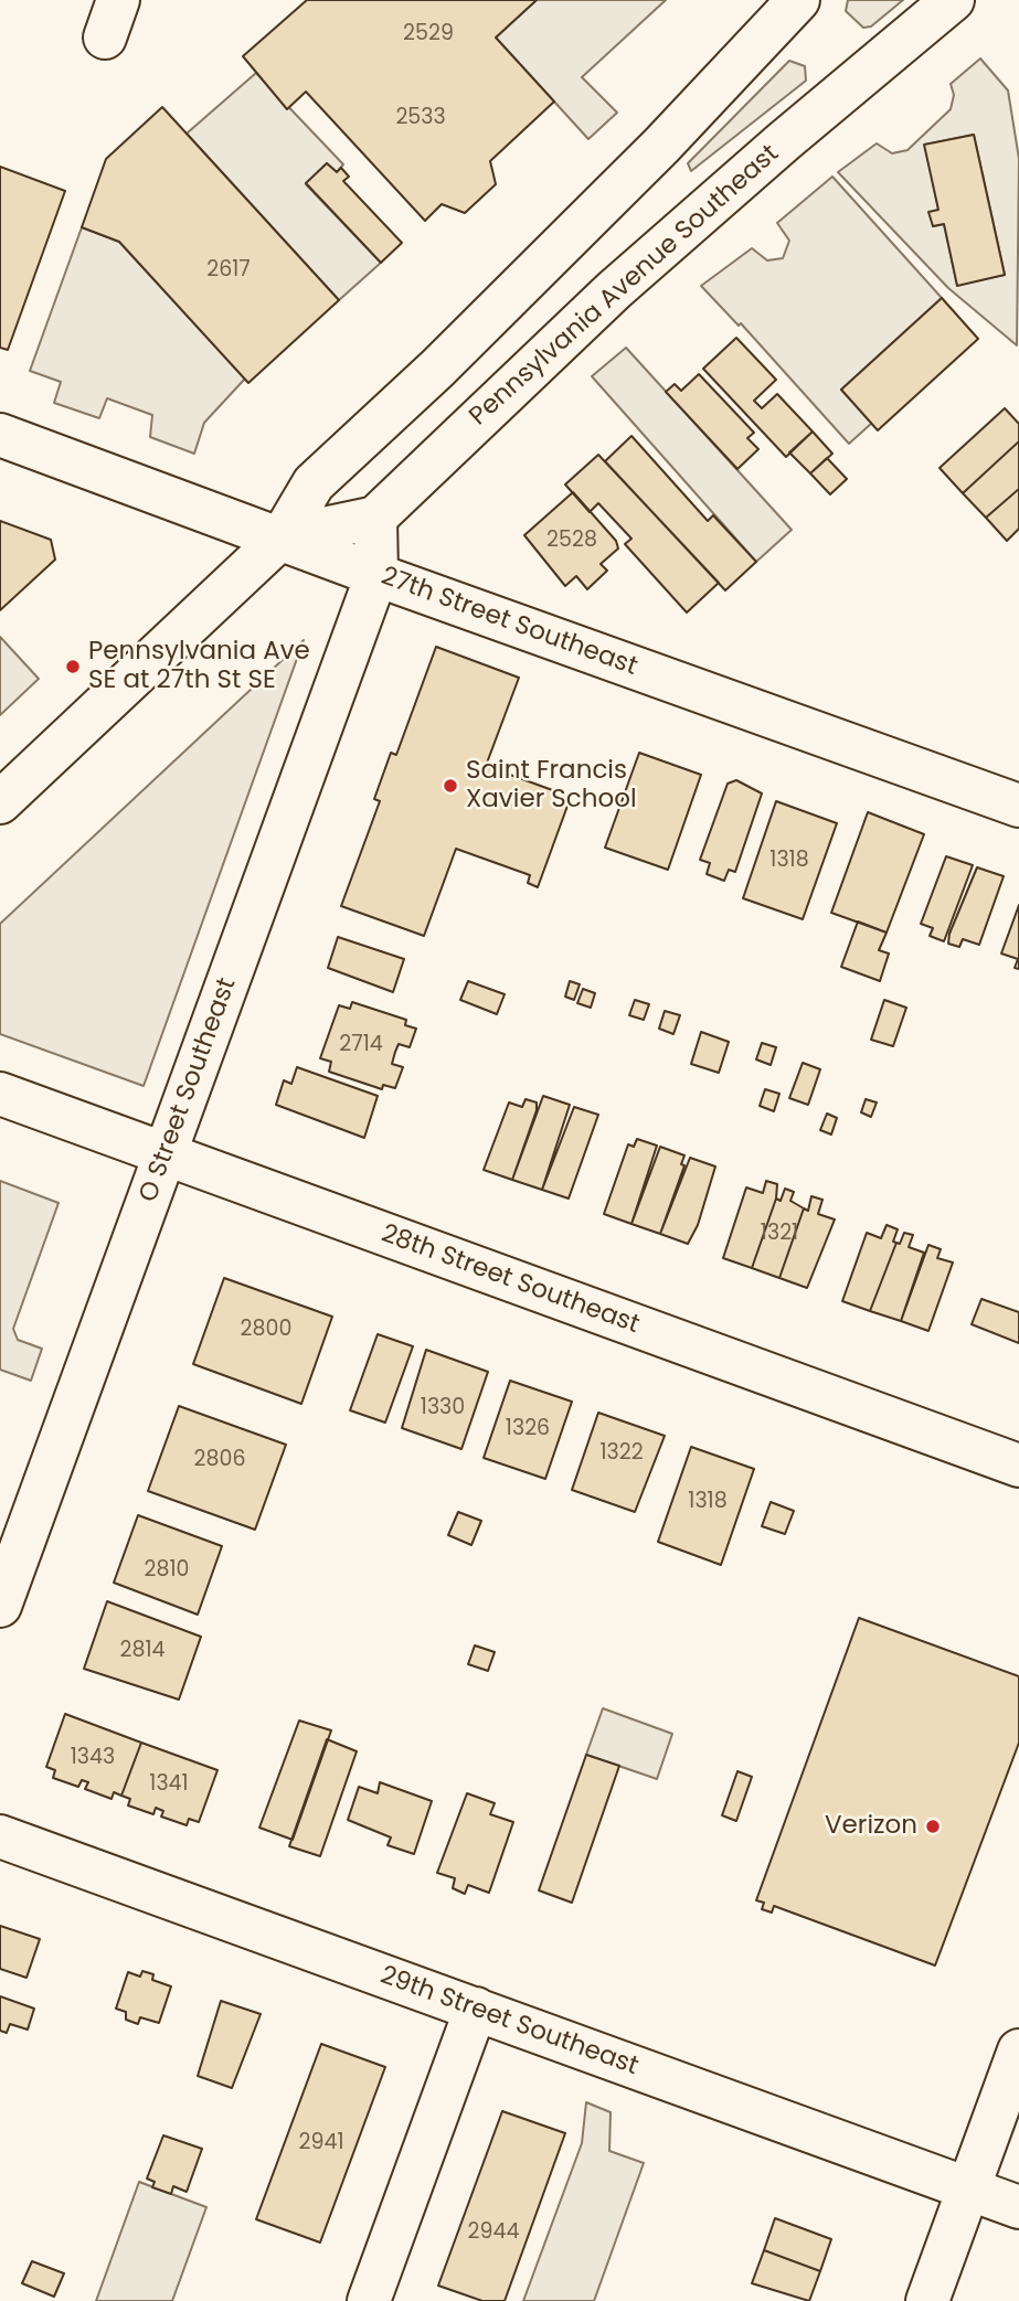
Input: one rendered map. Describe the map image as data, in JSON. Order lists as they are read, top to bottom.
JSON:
{
  "streets": {
    "main road": [
      "Pennsylvania Avenue Southeast",
      "27th Street Southeast",
      "O Street Southeast",
      "28th Street Southeast",
      "29th Street Southeast"
    ]
  },
  "crossings": [
    ["27th Street Southeast", "O Street Southeast"],
    ["O Street Southeast", "28th Street Southeast"]
  ],
  "places": ["Pennsylvania Ave SE at 27th St SE", "Saint Francis Xavier School", "Verizon"],
  "house_numbers": [
    "2529",
    "2533",
    "2617",
    "2528",
    "1318",
    "2714",
    "1321",
    "2800",
    "1330",
    "1326",
    "1322",
    "2806",
    "1318",
    "2810",
    "2814",
    "1343",
    "1341",
    "2941",
    "2944"
  ]
}
